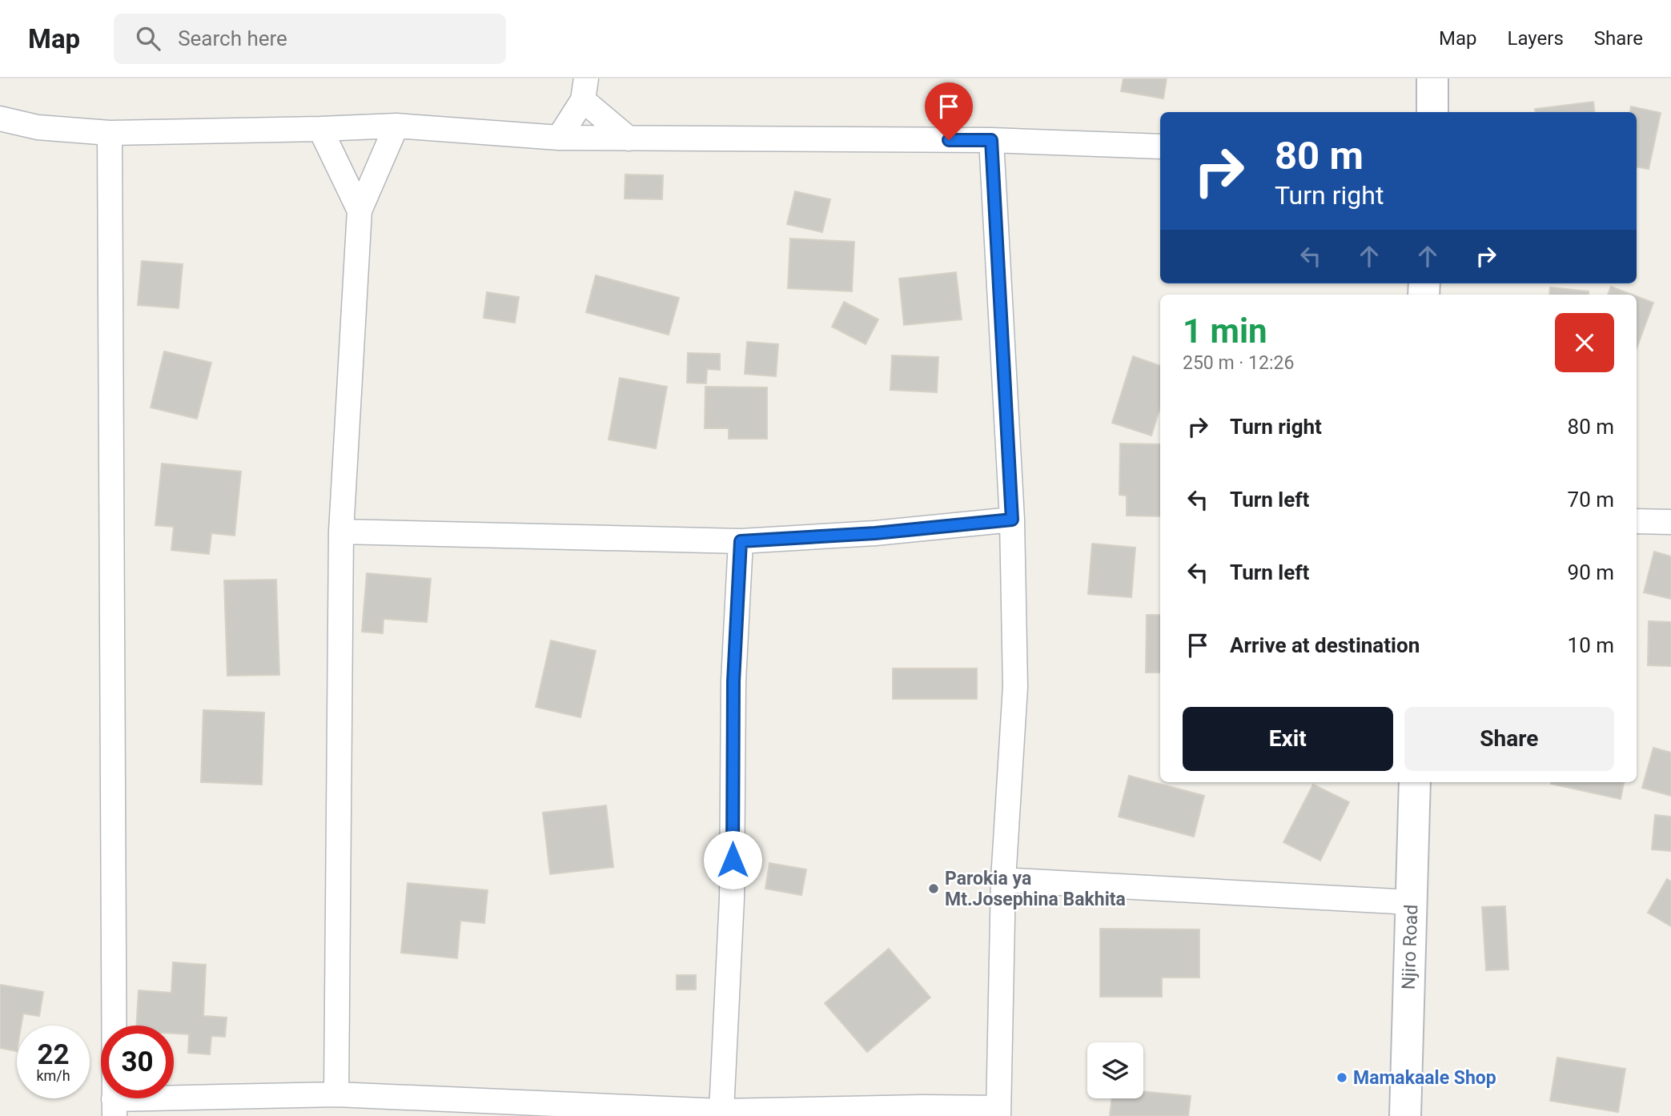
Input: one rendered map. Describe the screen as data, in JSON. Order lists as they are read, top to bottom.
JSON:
{
  "streets": {
    "street": ["Njiro Road"]
  },
  "places": ["Parokia ya Mt.Josephina Bakhita", "Mamakaale Shop"],
  "page": {
    "header": "Map",
    "search": "Search here",
    "nav": ["Map", "Layers", "Share"],
    "turn": ["80 m", "Turn right"],
    "heading": ["1 min", "250 m · 12:26"],
    "list": [
      {
        "name": "Turn right",
        "value": "80 m"
      },
      {
        "name": "Turn left",
        "value": "70 m"
      },
      {
        "name": "Turn left",
        "value": "90 m"
      },
      {
        "name": "Arrive at destination",
        "value": "10 m"
      }
    ],
    "buttons": ["Exit", "Share"],
    "speed": "22 km/h",
    "limit": "30"
  }
}
